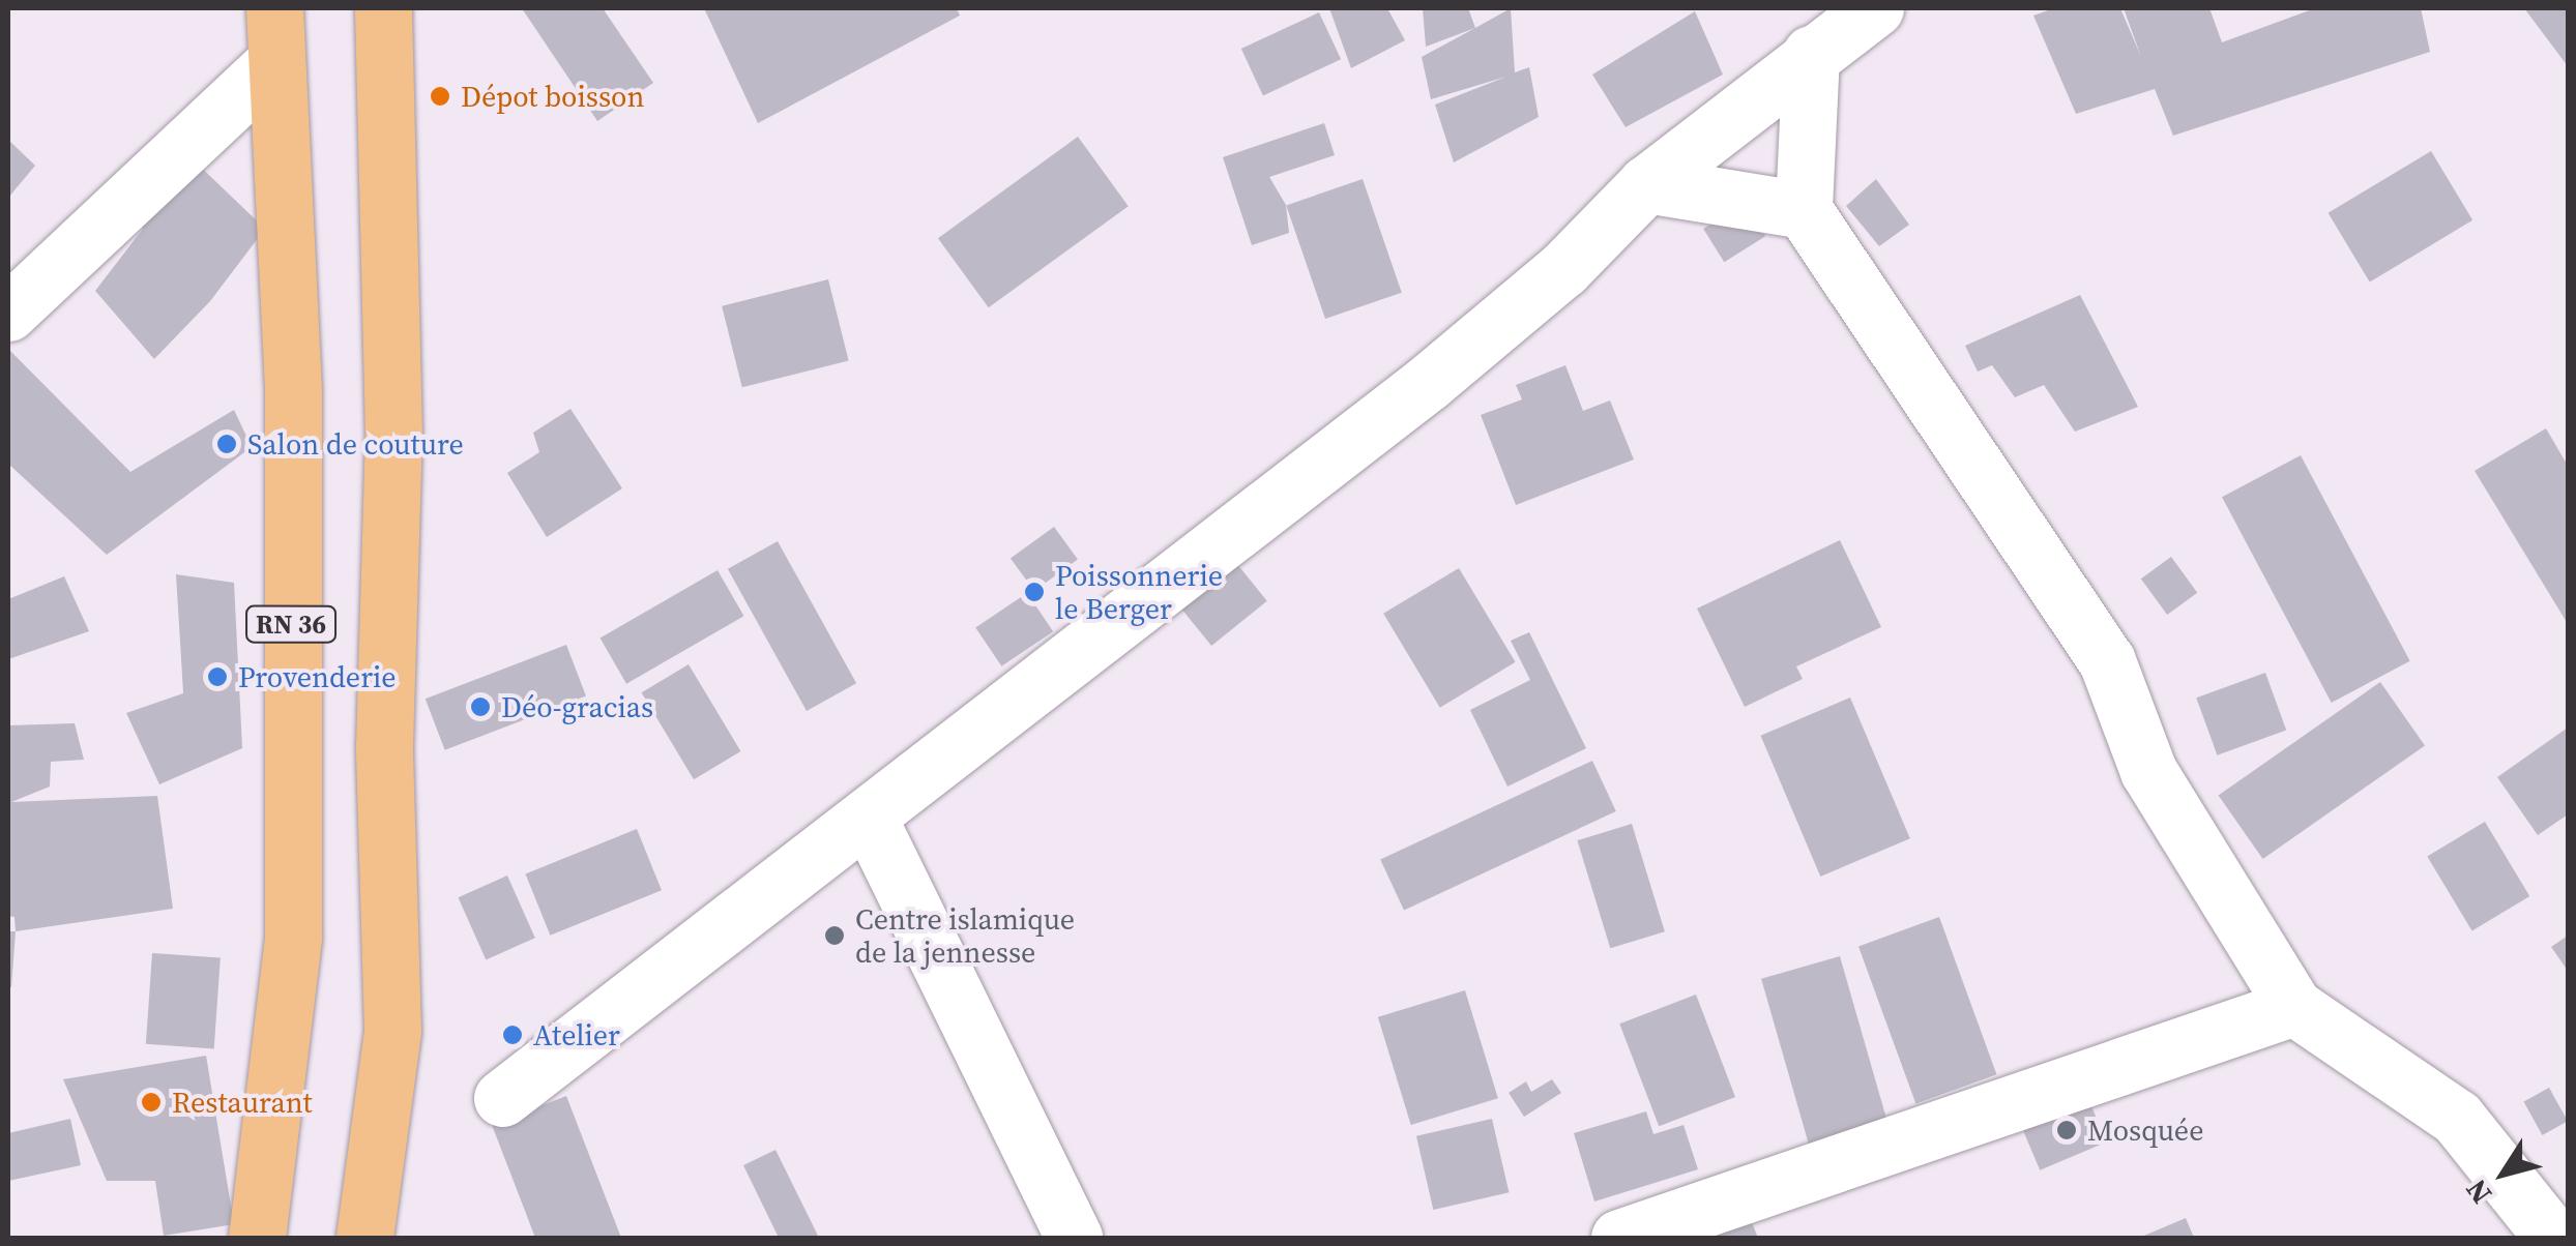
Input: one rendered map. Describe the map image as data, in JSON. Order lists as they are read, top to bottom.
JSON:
{
  "streets": {
    "main road": ["RN 36"]
  },
  "places": [
    "Dépot boisson",
    "Salon de couture",
    "Poissonnerie le Berger",
    "Provenderie",
    "Déo-gracias",
    "Centre islamique de la jennesse",
    "Atelier",
    "Restaurant",
    "Mosquée"
  ],
  "north": "bottom left"
}
